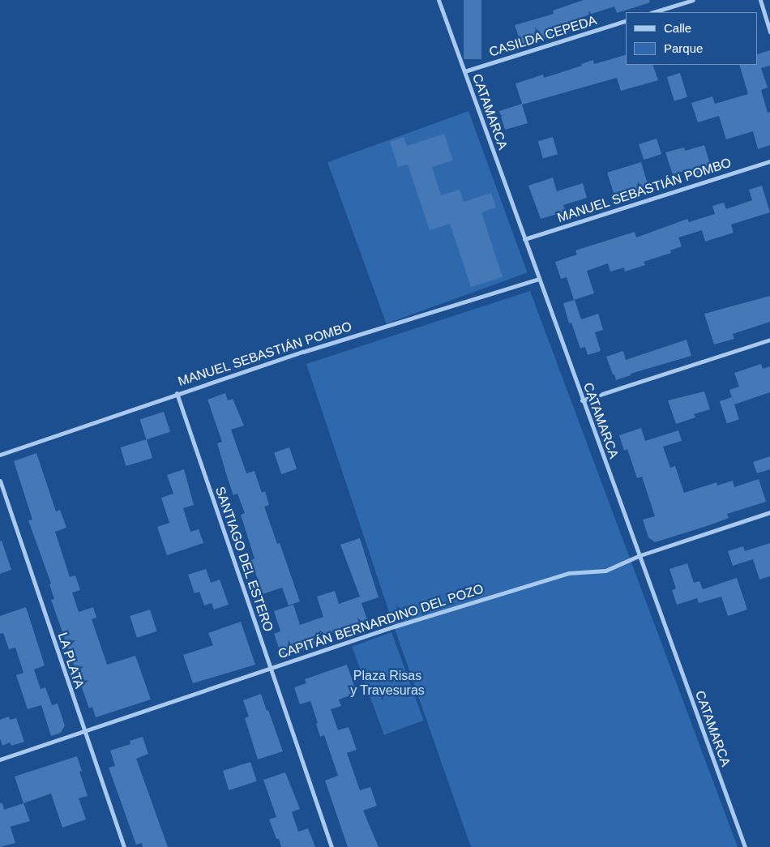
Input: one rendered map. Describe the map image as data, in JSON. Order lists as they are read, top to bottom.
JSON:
{
  "streets": {
    "street": [
      "CASILDA CEPEDA",
      "CATAMARCA",
      "MANUEL SEBASTIÁN POMBO",
      "SANTIAGO DEL ESTERO",
      "CAPITÁN BERNARDINO DEL POZO",
      "LA PLATA"
    ]
  },
  "crossings": [
    ["CASILDA CEPEDA", "CATAMARCA"],
    ["CATAMARCA", "MANUEL SEBASTIÁN POMBO"],
    ["CATAMARCA", "CAPITÁN BERNARDINO DEL POZO"],
    ["MANUEL SEBASTIÁN POMBO", "SANTIAGO DEL ESTERO"],
    ["SANTIAGO DEL ESTERO", "CAPITÁN BERNARDINO DEL POZO"],
    ["CAPITÁN BERNARDINO DEL POZO", "LA PLATA"]
  ],
  "parks": ["Plaza Risas y Travesuras"],
  "legend": ["Calle", "Parque"]
}
